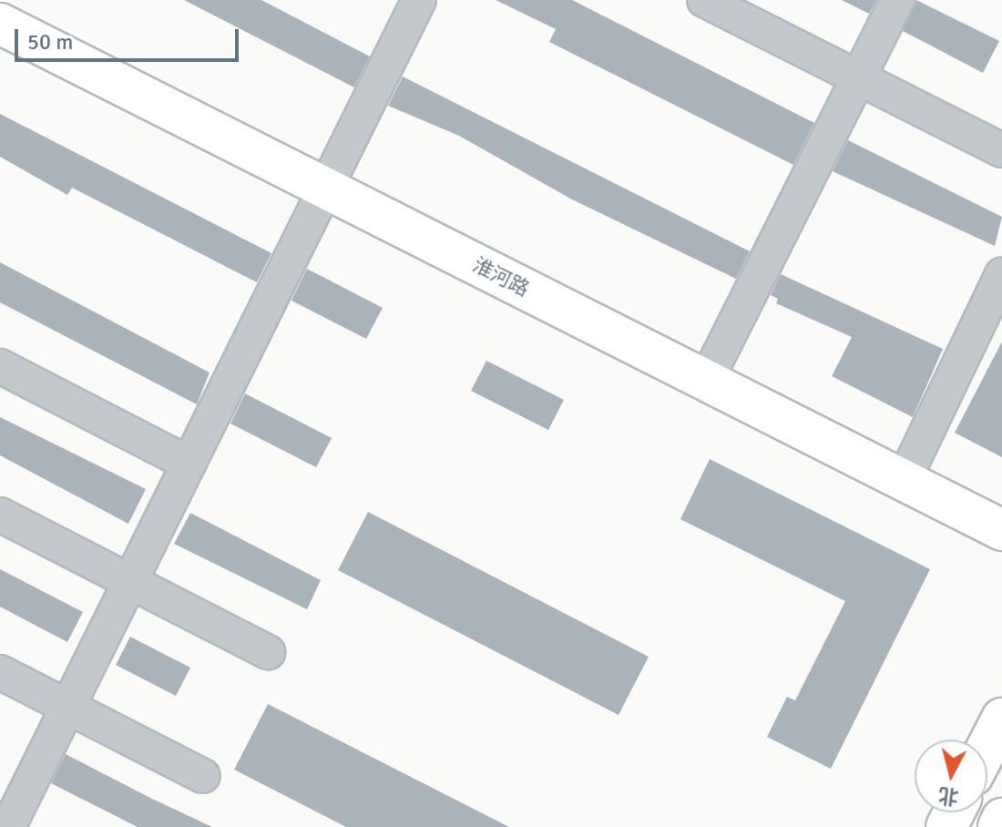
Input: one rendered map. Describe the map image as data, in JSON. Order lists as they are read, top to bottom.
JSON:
{
  "streets": {
    "street": ["淮河路"]
  },
  "scale_bar": "50 m",
  "north": "bottom"
}
